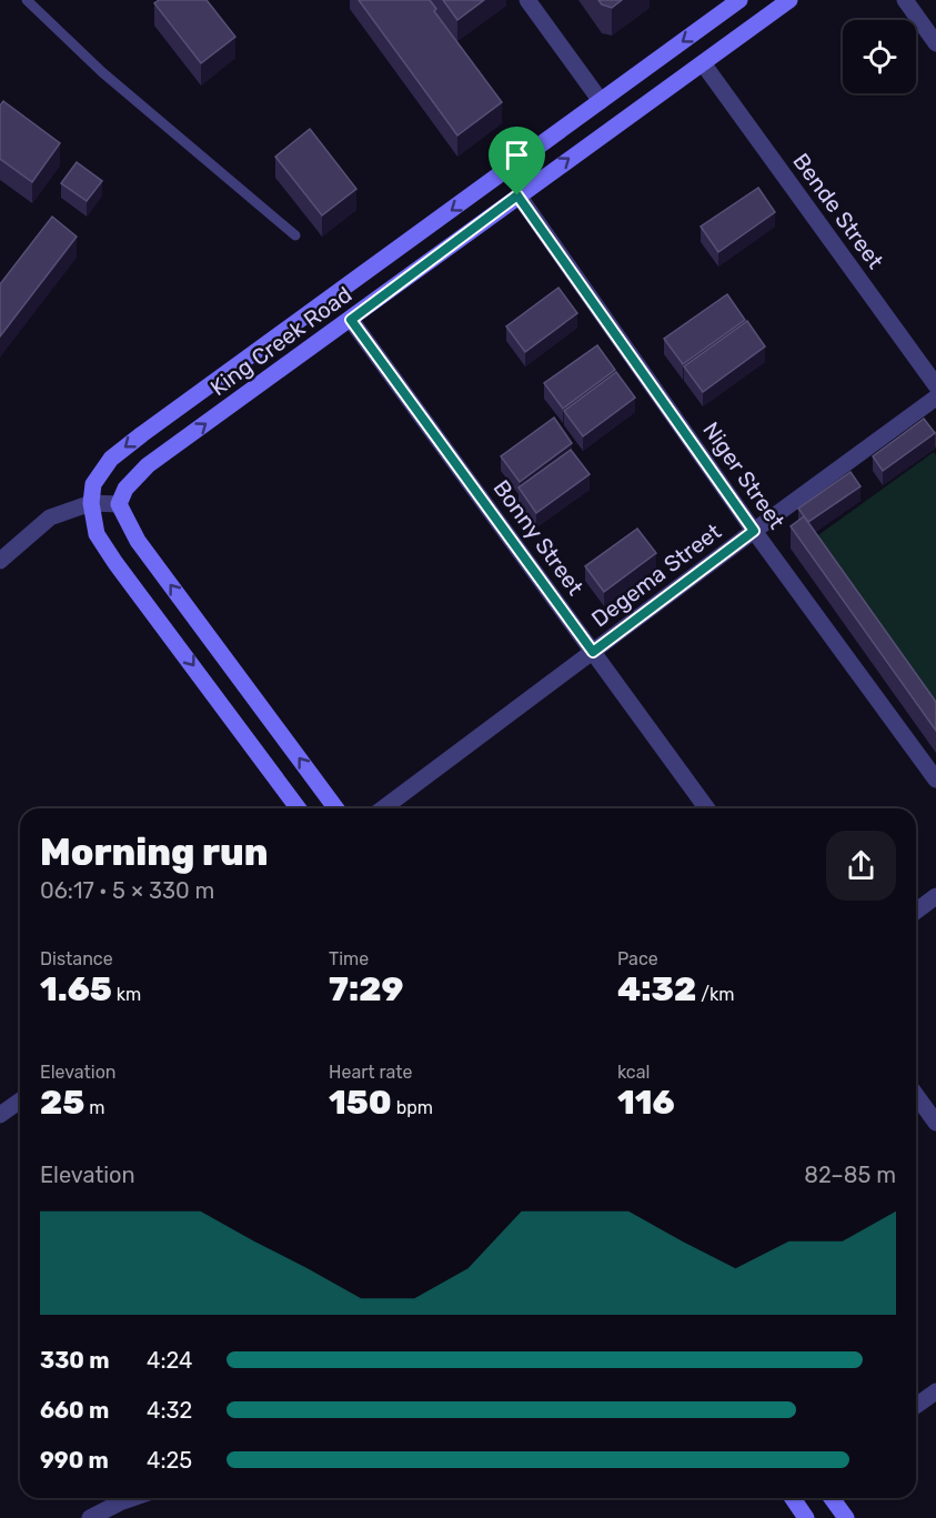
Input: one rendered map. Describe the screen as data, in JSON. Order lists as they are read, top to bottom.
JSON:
{
  "streets": {
    "street": [
      "Bende Street",
      "King Creek Road",
      "Niger Street",
      "Bonny Street",
      "Degema Street"
    ]
  },
  "crossings": [
    ["Bende Street", "King Creek Road"],
    ["King Creek Road", "Niger Street"],
    ["King Creek Road", "Bonny Street"],
    ["Niger Street", "Degema Street"],
    ["Bonny Street", "Degema Street"]
  ],
  "page": {
    "heading": ["Morning run", "06:17 · 5 × 330 m"],
    "stats": [
      ["Distance", "1.65 km"],
      ["Time", "7:29"],
      ["Pace", "4:32 /km"],
      ["Elevation", "25 m"],
      ["Heart rate", "150 bpm"],
      ["kcal", "116"]
    ],
    "chart": ["Elevation", "82–85 m"],
    "list": [
      {
        "name": "330 m",
        "note": "4:24"
      },
      {
        "name": "660 m",
        "note": "4:32"
      },
      {
        "name": "990 m",
        "note": "4:25"
      }
    ]
  }
}
